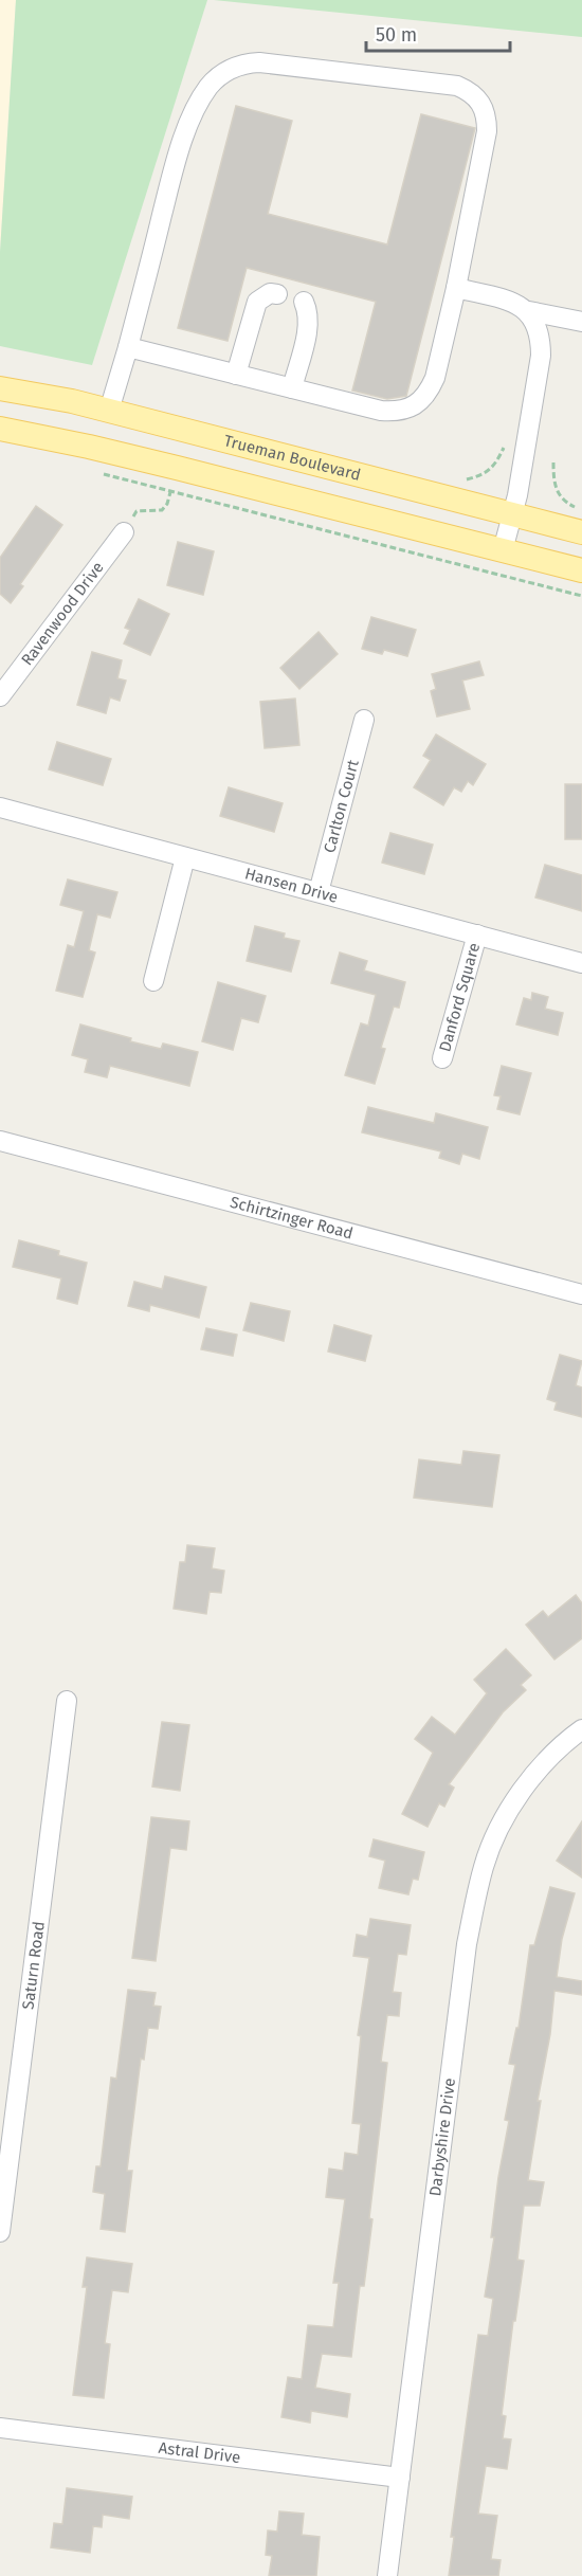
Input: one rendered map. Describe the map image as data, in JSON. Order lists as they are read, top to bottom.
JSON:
{
  "streets": {
    "main road": ["Trueman Boulevard"],
    "street": [
      "Ravenwood Drive",
      "Carlton Court",
      "Hansen Drive",
      "Danford Square",
      "Schirtzinger Road",
      "Saturn Road",
      "Darbyshire Drive",
      "Astral Drive"
    ]
  },
  "crossings": [
    ["Carlton Court", "Hansen Drive"],
    ["Hansen Drive", "Danford Square"],
    ["Darbyshire Drive", "Astral Drive"]
  ],
  "scale_bar": "50 m"
}
